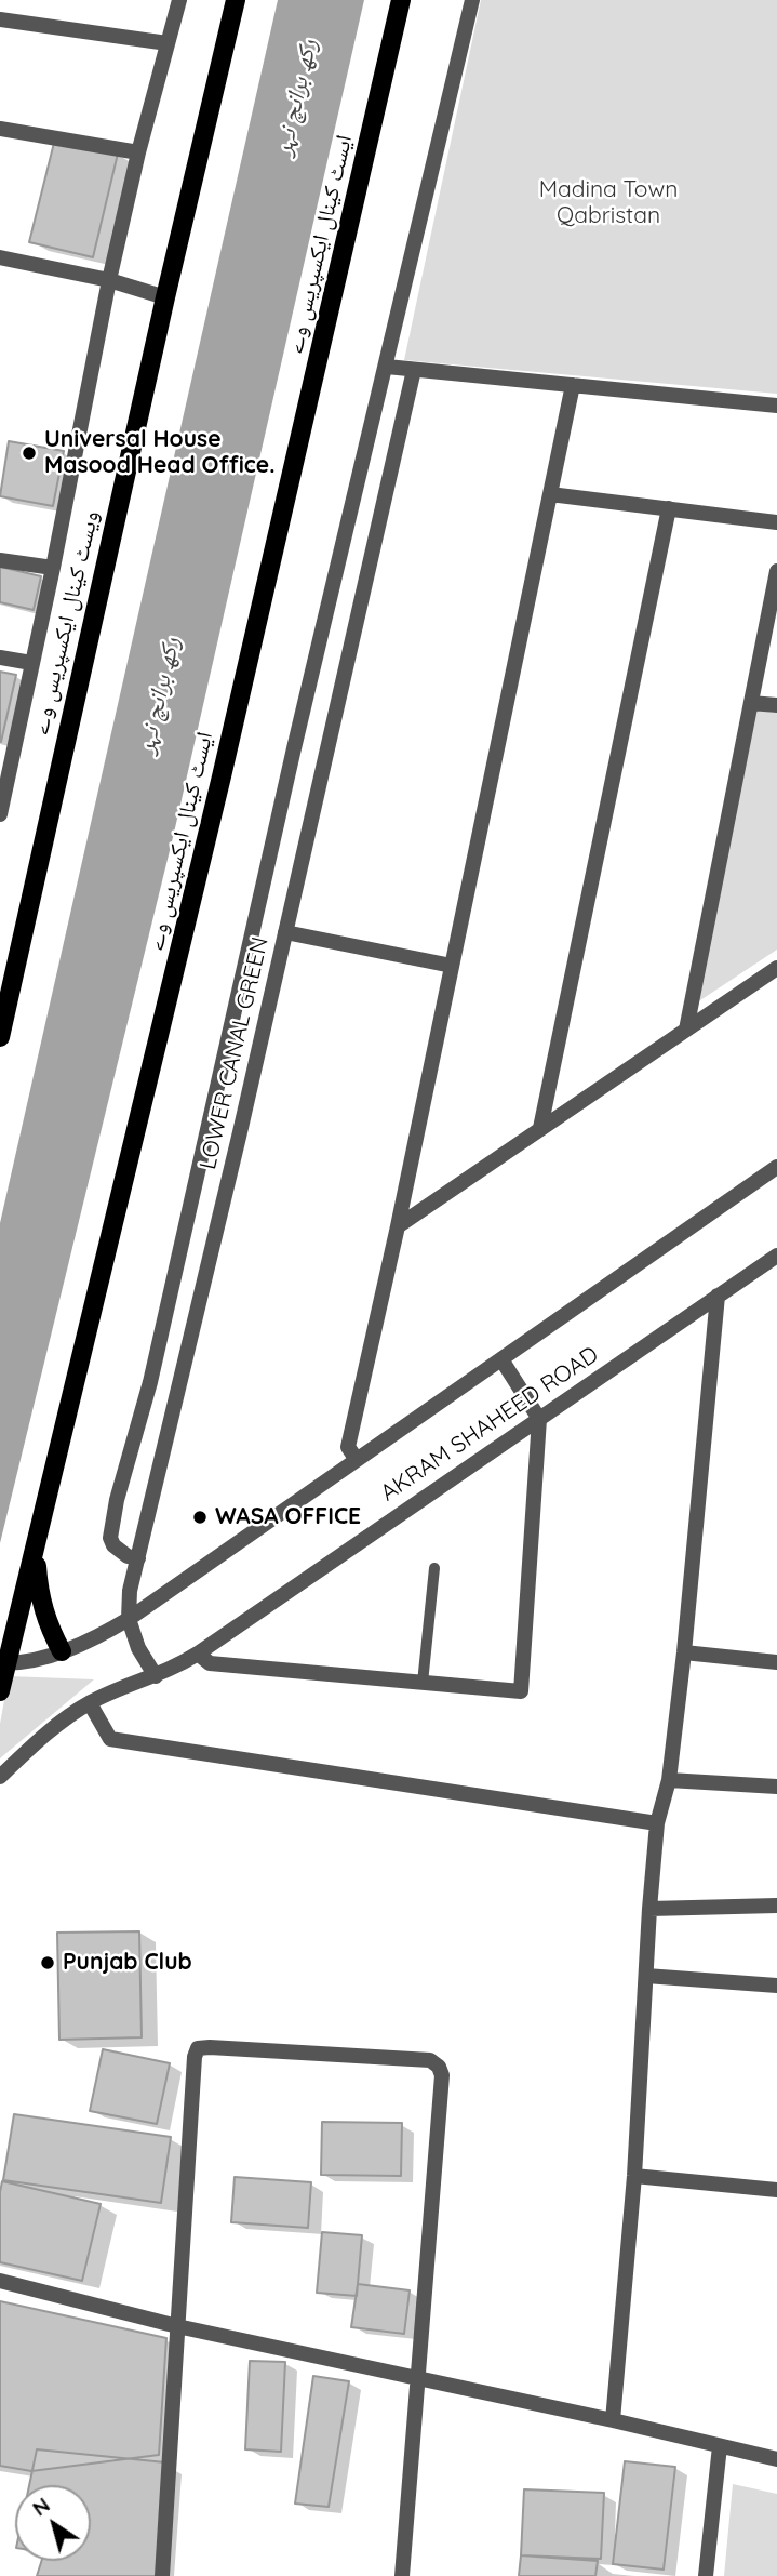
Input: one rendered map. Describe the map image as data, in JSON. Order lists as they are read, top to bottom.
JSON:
{
  "streets": {
    "main road": ["ایسٹ کینال ایکسپریس وے", "ویسٹ کینال ایکسپریس وے"],
    "street": ["LOWER CANAL GREEN", "AKRAM SHAHEED ROAD"]
  },
  "crossings": [
    ["LOWER CANAL GREEN", "AKRAM SHAHEED ROAD"]
  ],
  "water": ["رکھ برانچ نہر"],
  "parks": ["Madina Town Qabristan"],
  "places": ["Universal House Masood Head Office.", "WASA OFFICE", "Punjab Club"],
  "north": "top left"
}
